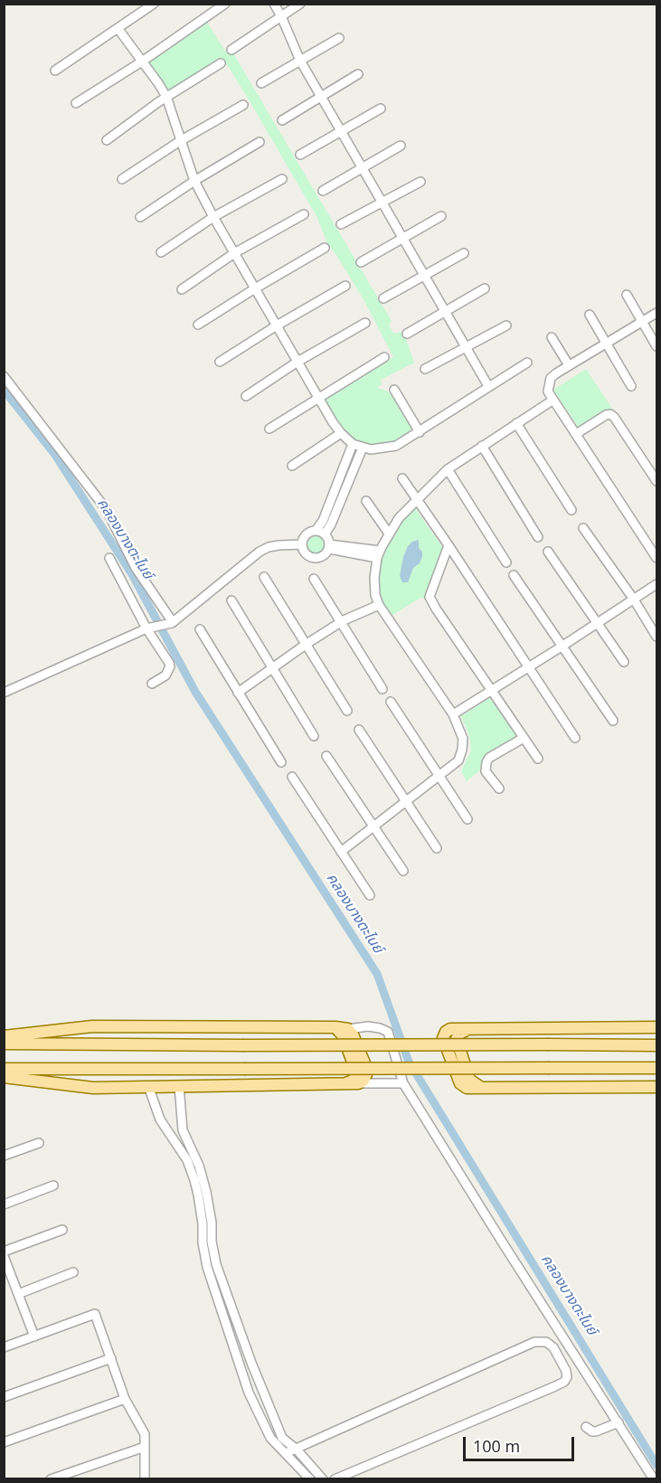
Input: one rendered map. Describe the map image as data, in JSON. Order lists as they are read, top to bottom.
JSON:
{
  "water": ["คลองบางตะไนย์"],
  "scale_bar": "100 m"
}
